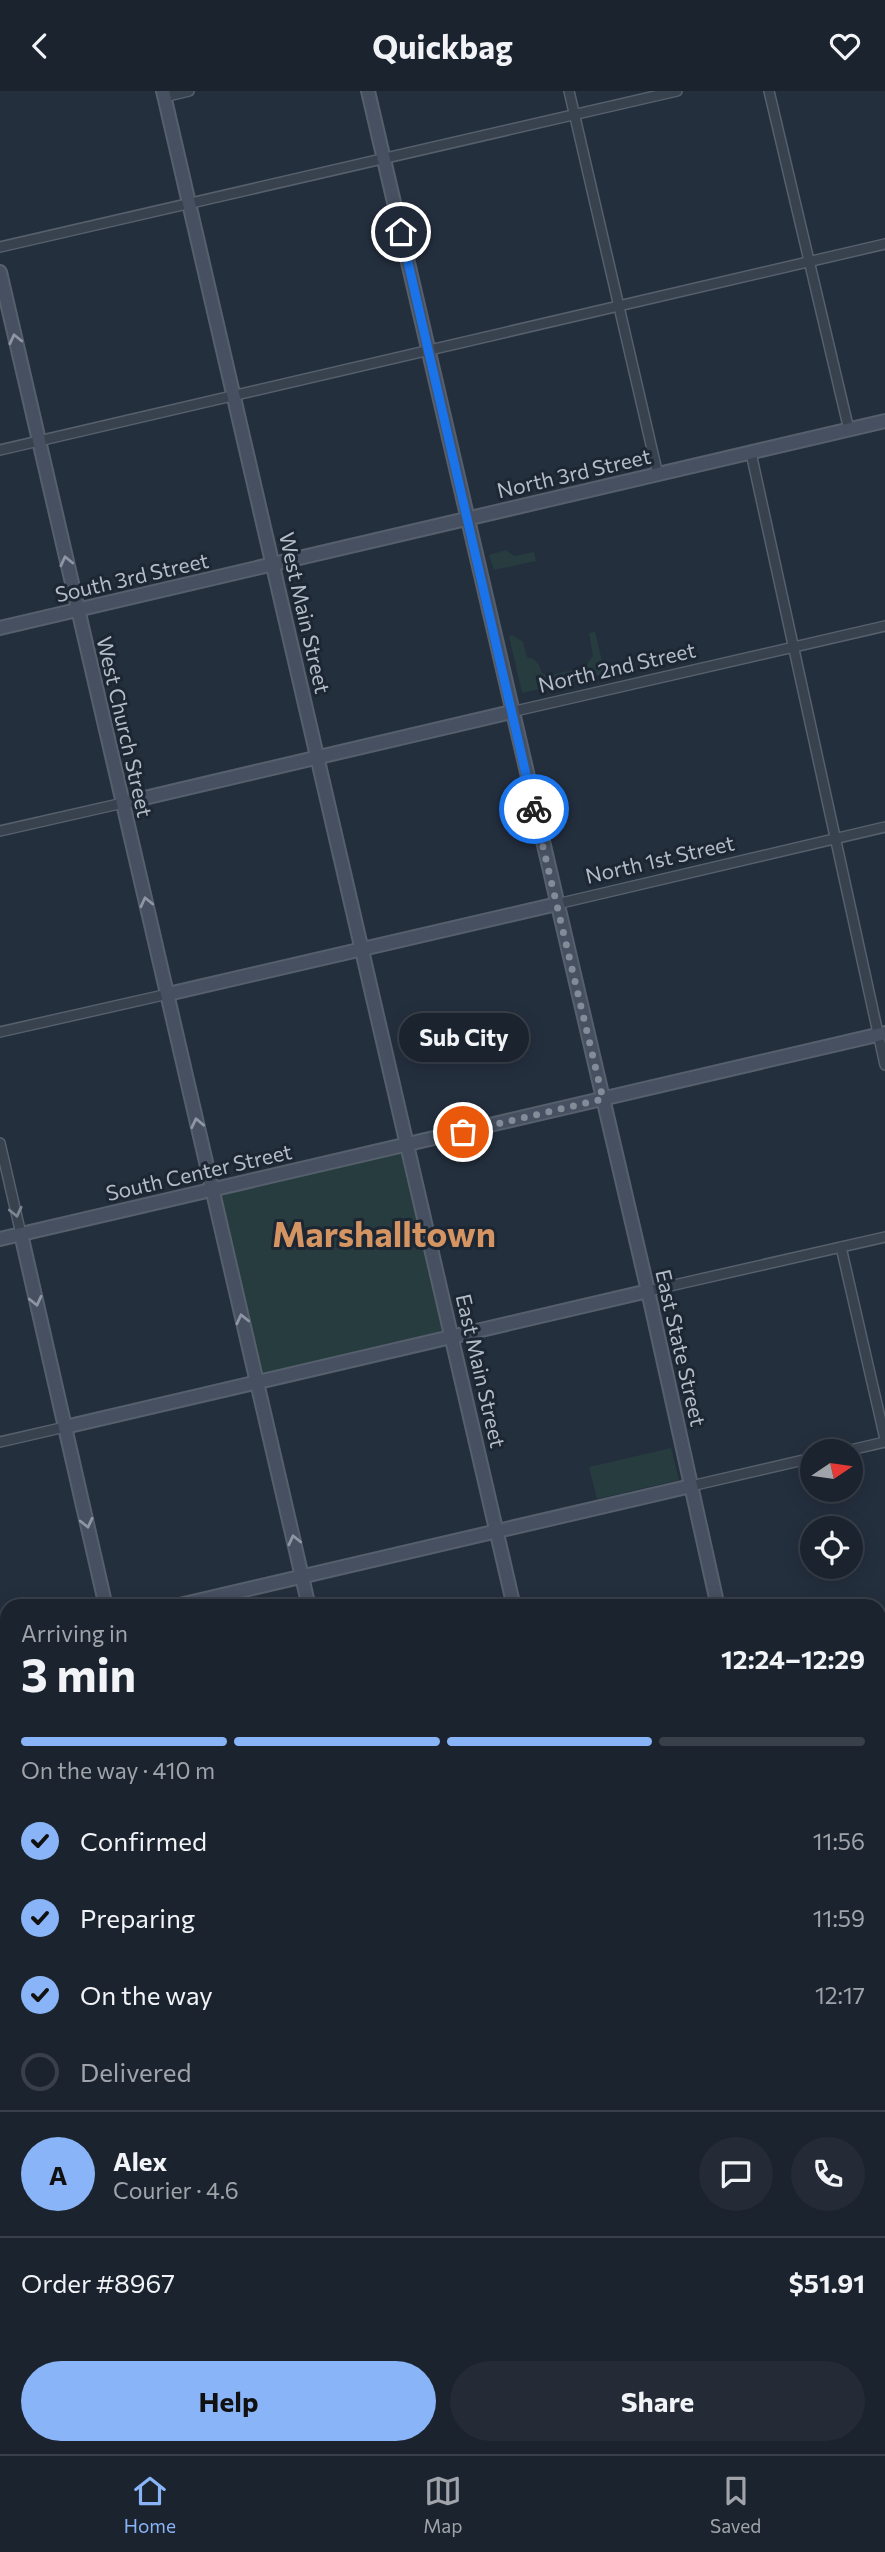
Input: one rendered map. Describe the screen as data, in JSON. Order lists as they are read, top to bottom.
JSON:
{
  "streets": {
    "street": [
      "North 3rd Street",
      "South 3rd Street",
      "West Main Street",
      "North 2nd Street",
      "West Church Street",
      "North 1st Street",
      "South Center Street",
      "East State Street",
      "East Main Street"
    ]
  },
  "crossings": [
    ["North 3rd Street", "South 3rd Street"],
    ["North 3rd Street", "West Main Street"],
    ["North 3rd Street", "East State Street"],
    ["South 3rd Street", "West Main Street"],
    ["South 3rd Street", "West Church Street"],
    ["West Main Street", "North 2nd Street"],
    ["West Main Street", "North 1st Street"],
    ["West Main Street", "South Center Street"],
    ["West Main Street", "East Main Street"],
    ["North 2nd Street", "West Church Street"],
    ["North 2nd Street", "East State Street"],
    ["West Church Street", "North 1st Street"],
    ["West Church Street", "South Center Street"],
    ["North 1st Street", "East State Street"],
    ["South Center Street", "East State Street"],
    ["South Center Street", "East Main Street"]
  ],
  "one_way": ["West Church Street"],
  "districts": ["Marshalltown"],
  "places": ["Sub City"],
  "north": "right",
  "page": {
    "header": "Quickbag",
    "bubble": "Sub City",
    "heading": ["3 min", "Arriving in", "12:24–12:29"],
    "panel": [
      "Alex",
      "Courier · 4.6",
      "Order #8967",
      "$51.91"
    ],
    "bar": "On the way · 410 m",
    "list": [
      ["Confirmed", "11:56"],
      ["Preparing", "11:59"],
      ["On the way", "12:17"],
      "Delivered"
    ],
    "round": "A",
    "buttons": ["Help", "Share"],
    "tabs": ["Home", "Map", "Saved"]
  }
}
